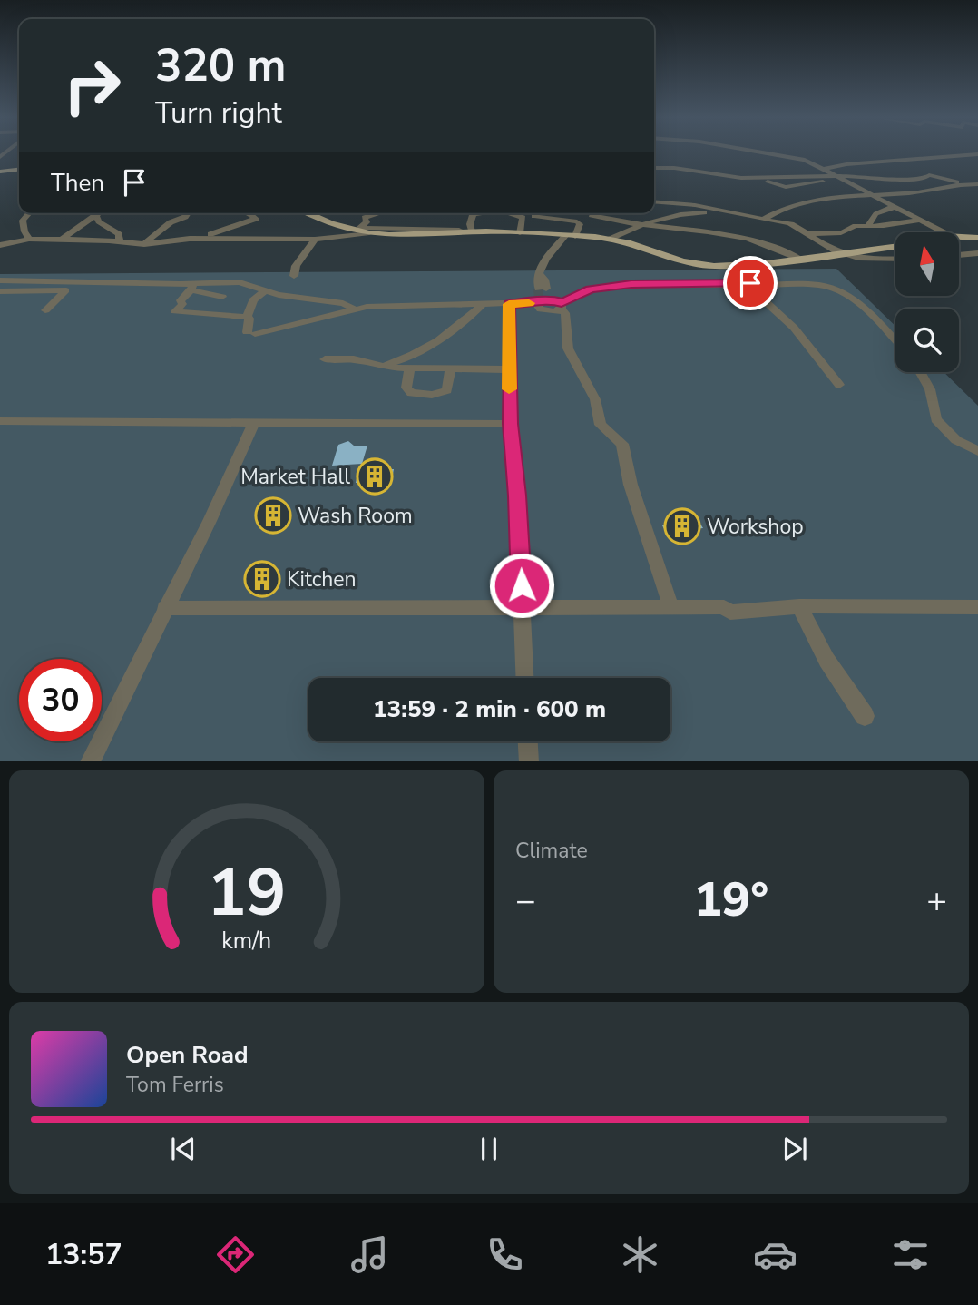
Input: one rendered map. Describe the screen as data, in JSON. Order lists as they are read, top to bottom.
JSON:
{
  "places": {
    "building": [
      "Market Hall",
      "Wash Room",
      "Workshop",
      "Kitchen"
    ]
  },
  "north": "top",
  "page": {
    "turn": ["320 m", "Turn right"],
    "then": "Then",
    "limit": "30",
    "trip": "13:59 · 2 min · 600 m",
    "tile": "Climate",
    "heat": ["−", "19°", "+"],
    "song": ["Open Road", "Tom Ferris"],
    "tabs": "13:57",
    "gauge": ["19", "km/h"]
  }
}
